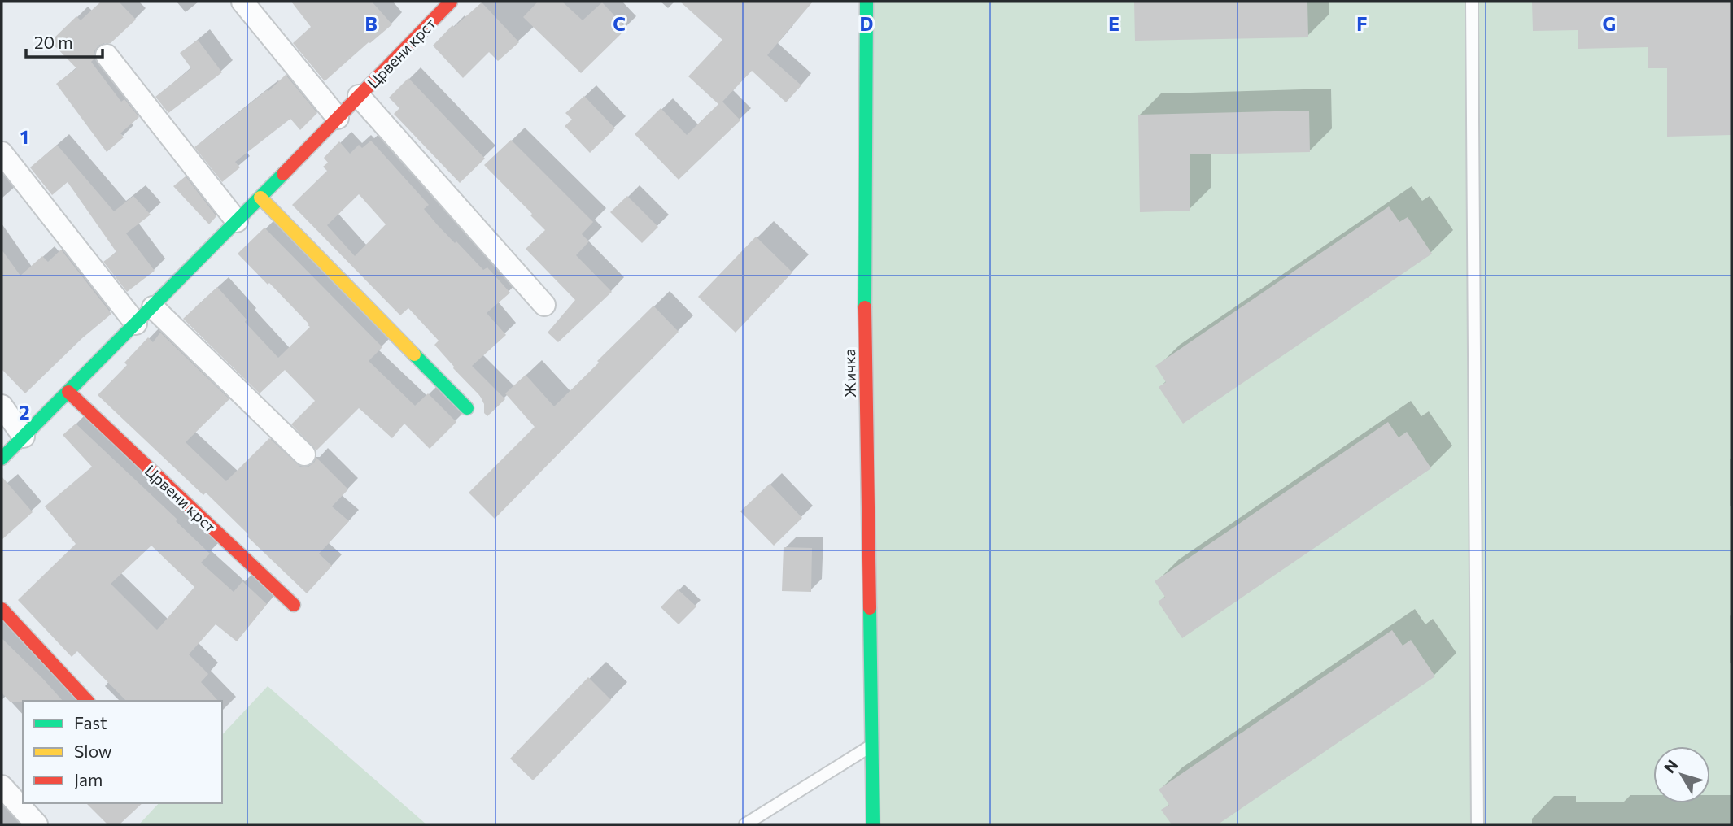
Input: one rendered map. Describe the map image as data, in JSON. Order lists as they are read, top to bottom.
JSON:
{
  "streets": {
    "street": ["Црвени крст", "Жичка"]
  },
  "legend": ["Fast", "Slow", "Jam"],
  "scale_bar": "20 m",
  "north": "top left",
  "grid": {
    "columns": [
      "B",
      "C",
      "D",
      "E",
      "F",
      "G"
    ],
    "rows": ["1", "2"]
  }
}
